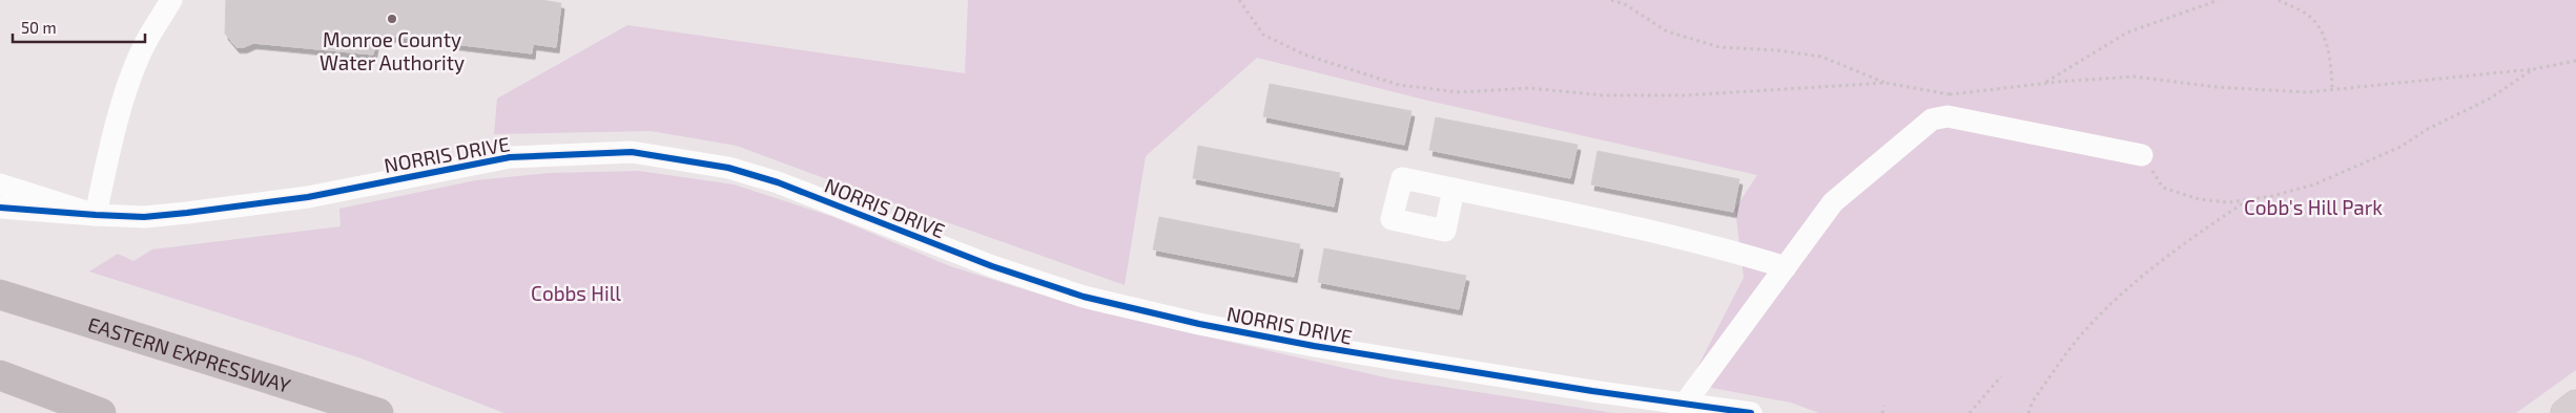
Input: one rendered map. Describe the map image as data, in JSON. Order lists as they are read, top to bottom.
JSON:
{
  "streets": {
    "highway": ["EASTERN EXPRESSWAY"],
    "street": ["NORRIS DRIVE"]
  },
  "parks": ["Cobb's Hill Park", "Cobbs Hill"],
  "places": ["Monroe County Water Authority"],
  "scale_bar": "50 m"
}
